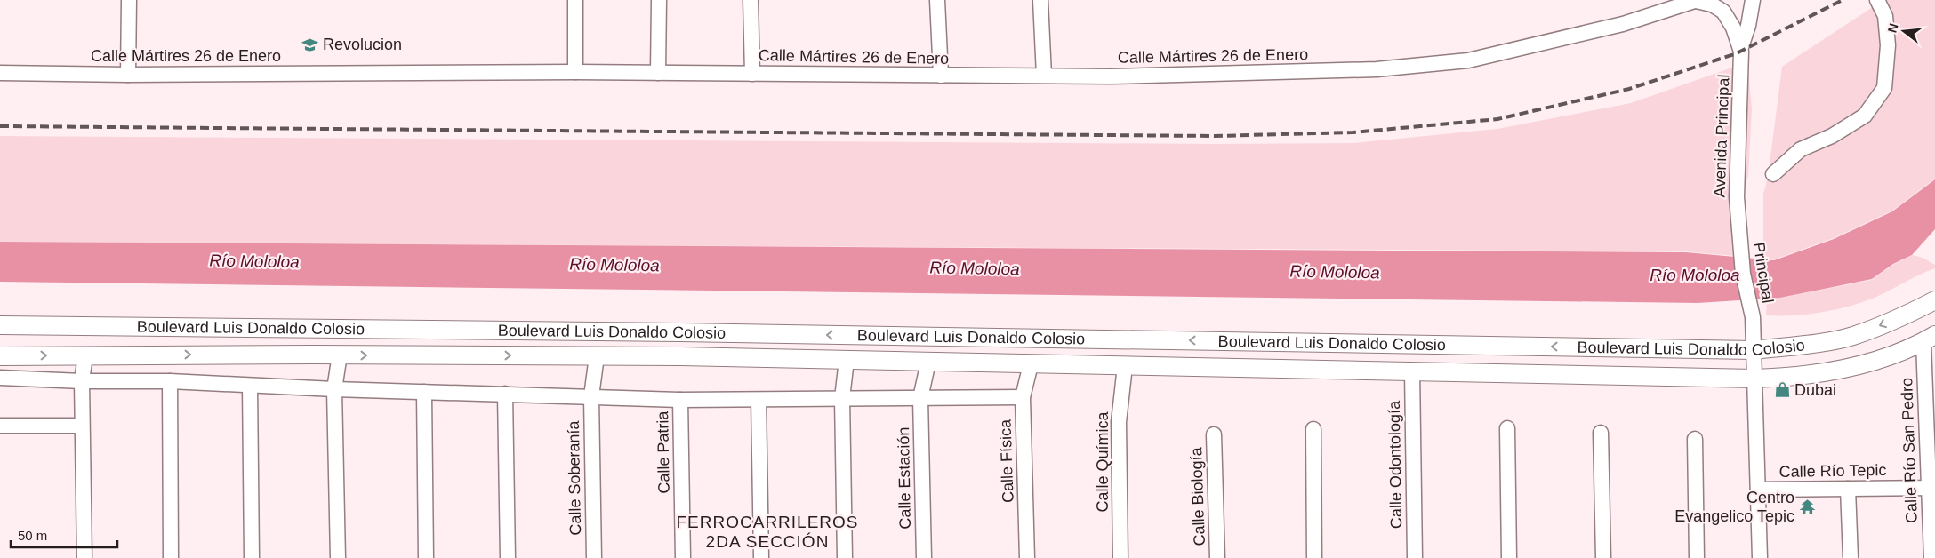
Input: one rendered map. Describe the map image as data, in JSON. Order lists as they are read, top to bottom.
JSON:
{
  "streets": {
    "main road": ["Boulevard Luis Donaldo Colosio"],
    "street": [
      "Calle Mártires 26 de Enero",
      "Avenida Principal",
      "Principal",
      "Calle Río San Pedro",
      "Calle Patria",
      "Calle Física",
      "Calle Química",
      "Calle Odontología",
      "Calle Río Tepic",
      "Calle Soberanía",
      "Calle Estación",
      "Calle Biología"
    ]
  },
  "crossings": [
    ["Calle Mártires 26 de Enero", "Avenida Principal"],
    ["Avenida Principal", "Principal"],
    ["Principal", "Boulevard Luis Donaldo Colosio"],
    ["Boulevard Luis Donaldo Colosio", "Calle Río San Pedro"],
    ["Boulevard Luis Donaldo Colosio", "Calle Física"],
    ["Boulevard Luis Donaldo Colosio", "Calle Química"],
    ["Boulevard Luis Donaldo Colosio", "Calle Odontología"],
    ["Boulevard Luis Donaldo Colosio", "Calle Soberanía"],
    ["Boulevard Luis Donaldo Colosio", "Calle Estación"],
    ["Calle Río San Pedro", "Calle Río Tepic"]
  ],
  "districts": ["FERROCARRILEROS 2DA SECCIÓN"],
  "water": ["Río Mololoa"],
  "places": {
    "school or university": ["Revolucion"],
    "shop": ["Dubai"],
    "temple": ["Centro Evangelico Tepic"]
  },
  "scale_bar": "50 m",
  "north": "left"
}
